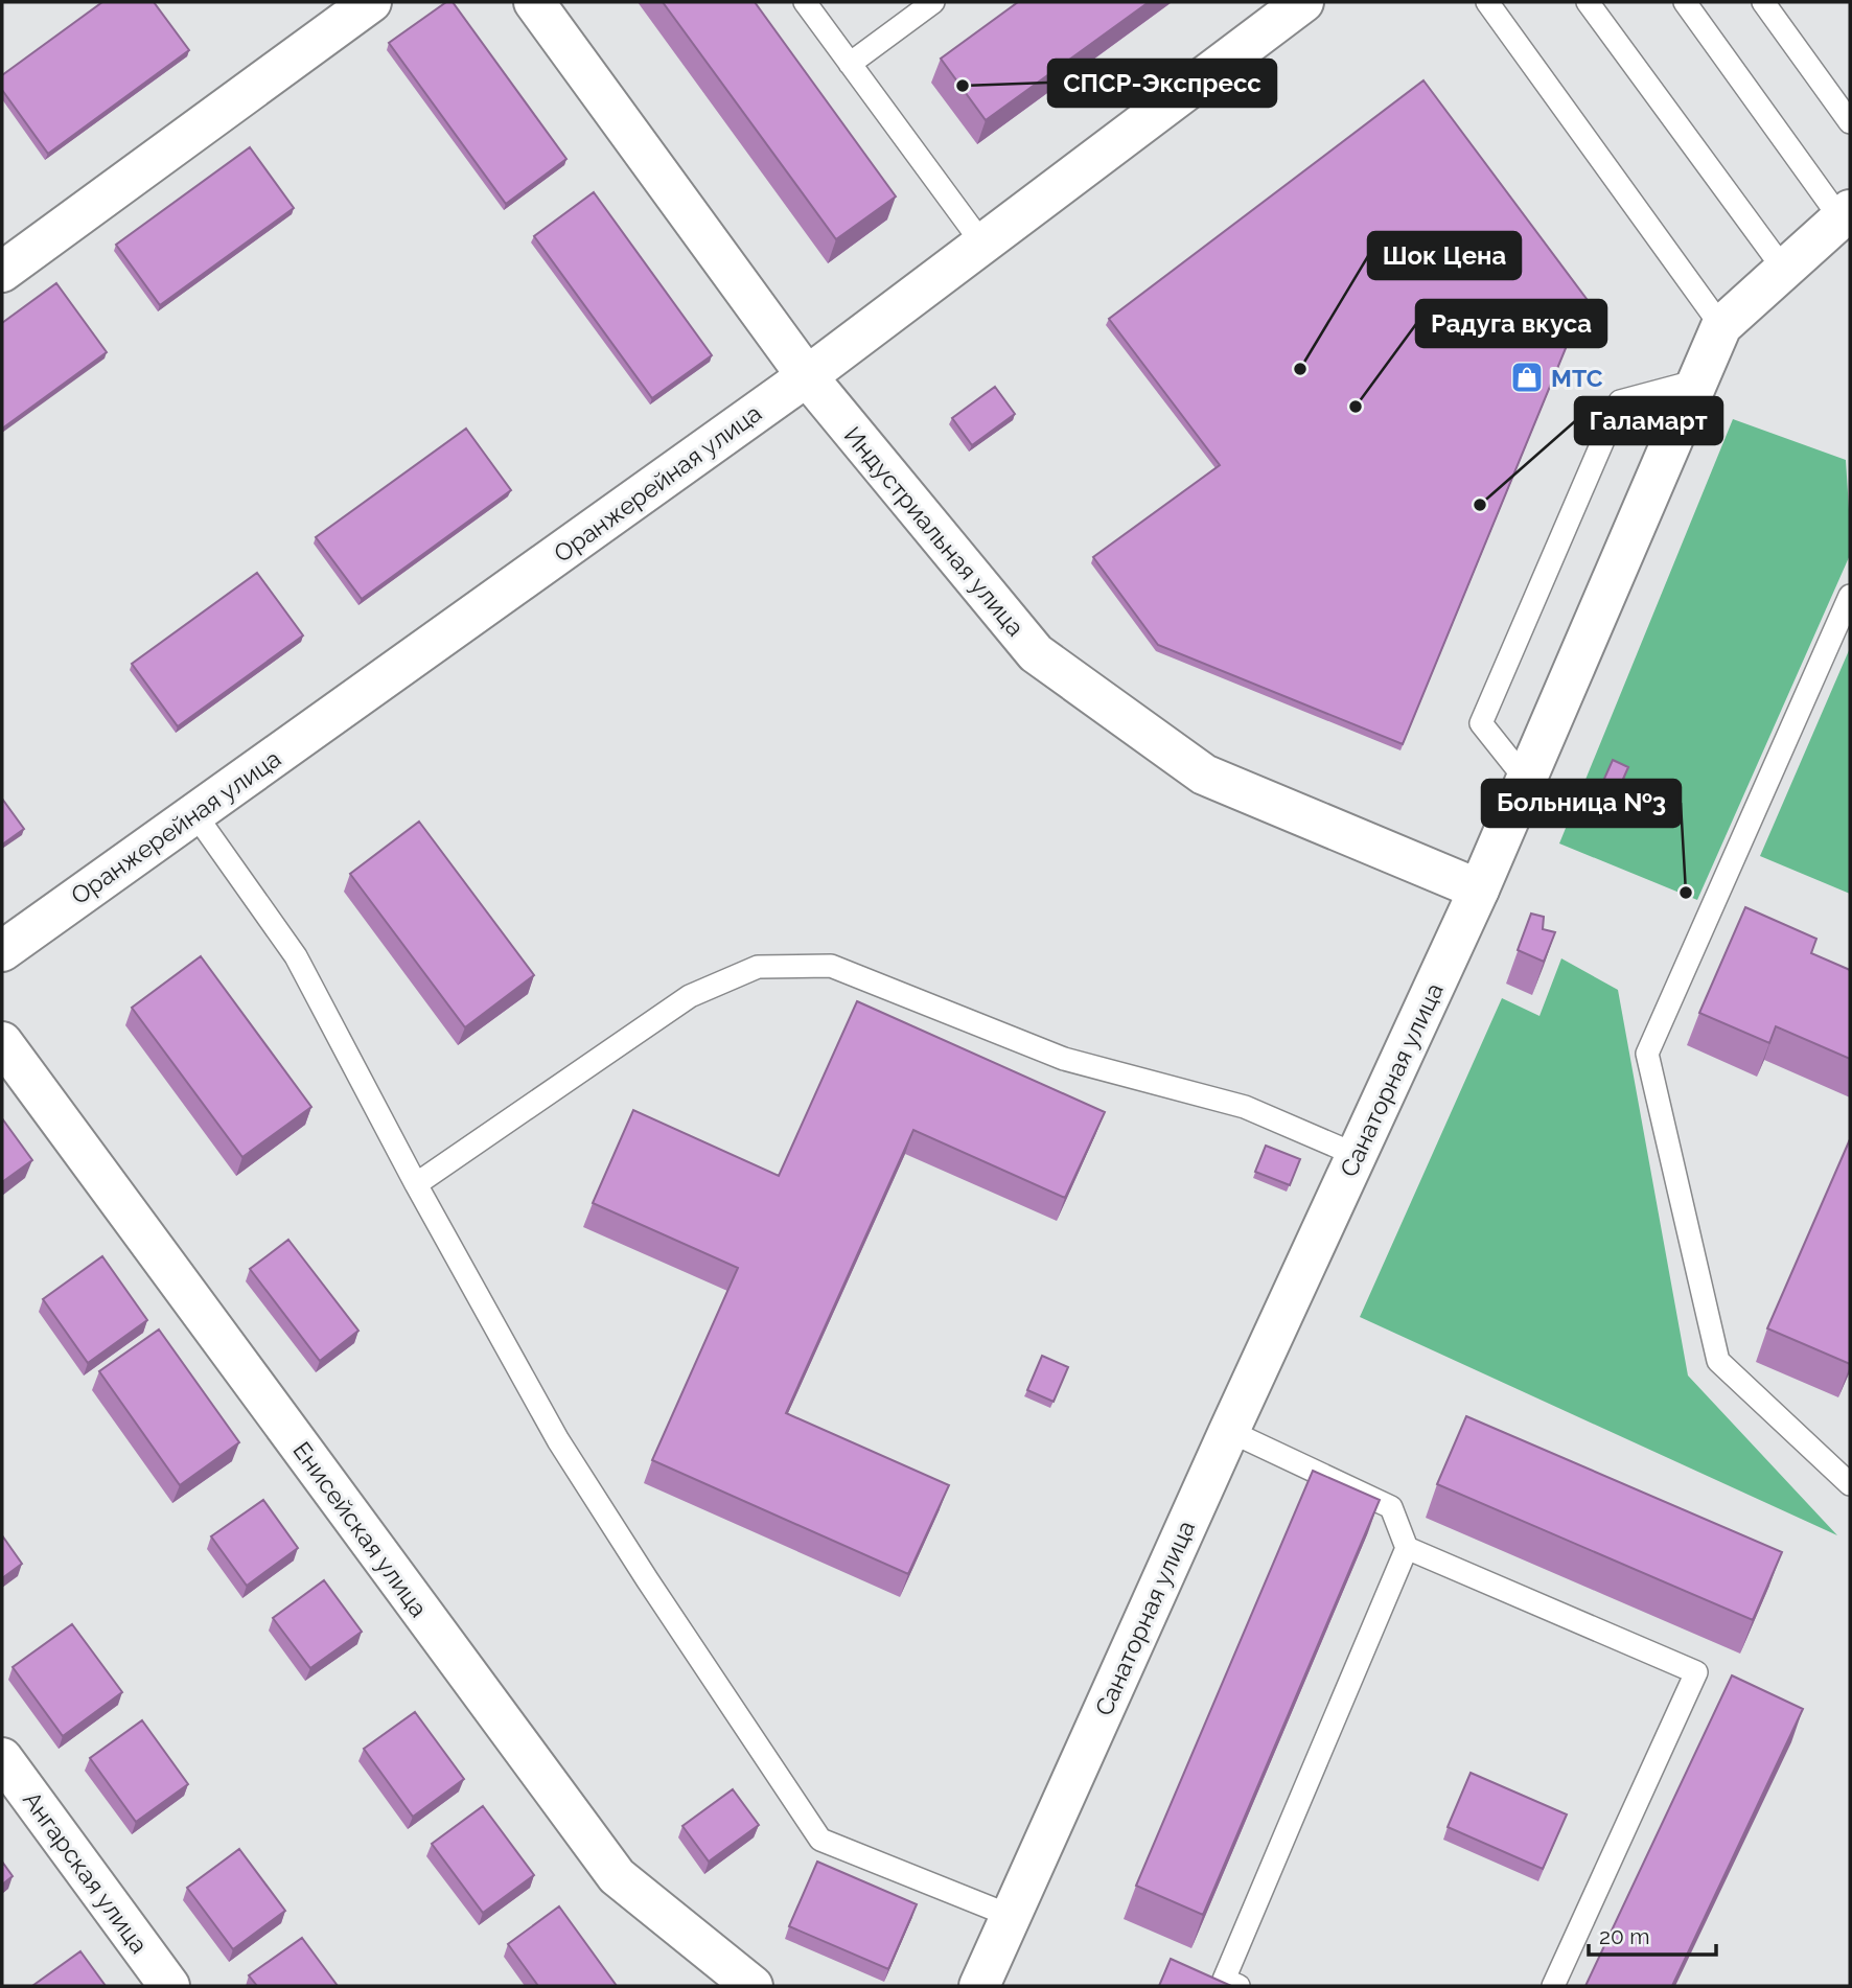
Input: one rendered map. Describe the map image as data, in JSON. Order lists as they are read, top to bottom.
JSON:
{
  "streets": {
    "main road": [
      "Оранжерейная улица",
      "Индустриальная улица",
      "Санаторная улица",
      "Енисейская улица",
      "Ангарская улица"
    ]
  },
  "crossings": [
    ["Оранжерейная улица", "Индустриальная улица"],
    ["Индустриальная улица", "Санаторная улица"]
  ],
  "places": {
    "other": [
      "СПСР-Экспресс",
      "Шок Цена",
      "Радуга вкуса",
      "Галамарт",
      "Больница №3"
    ],
    "shop": ["МТС"]
  },
  "scale_bar": "20 m"
}
